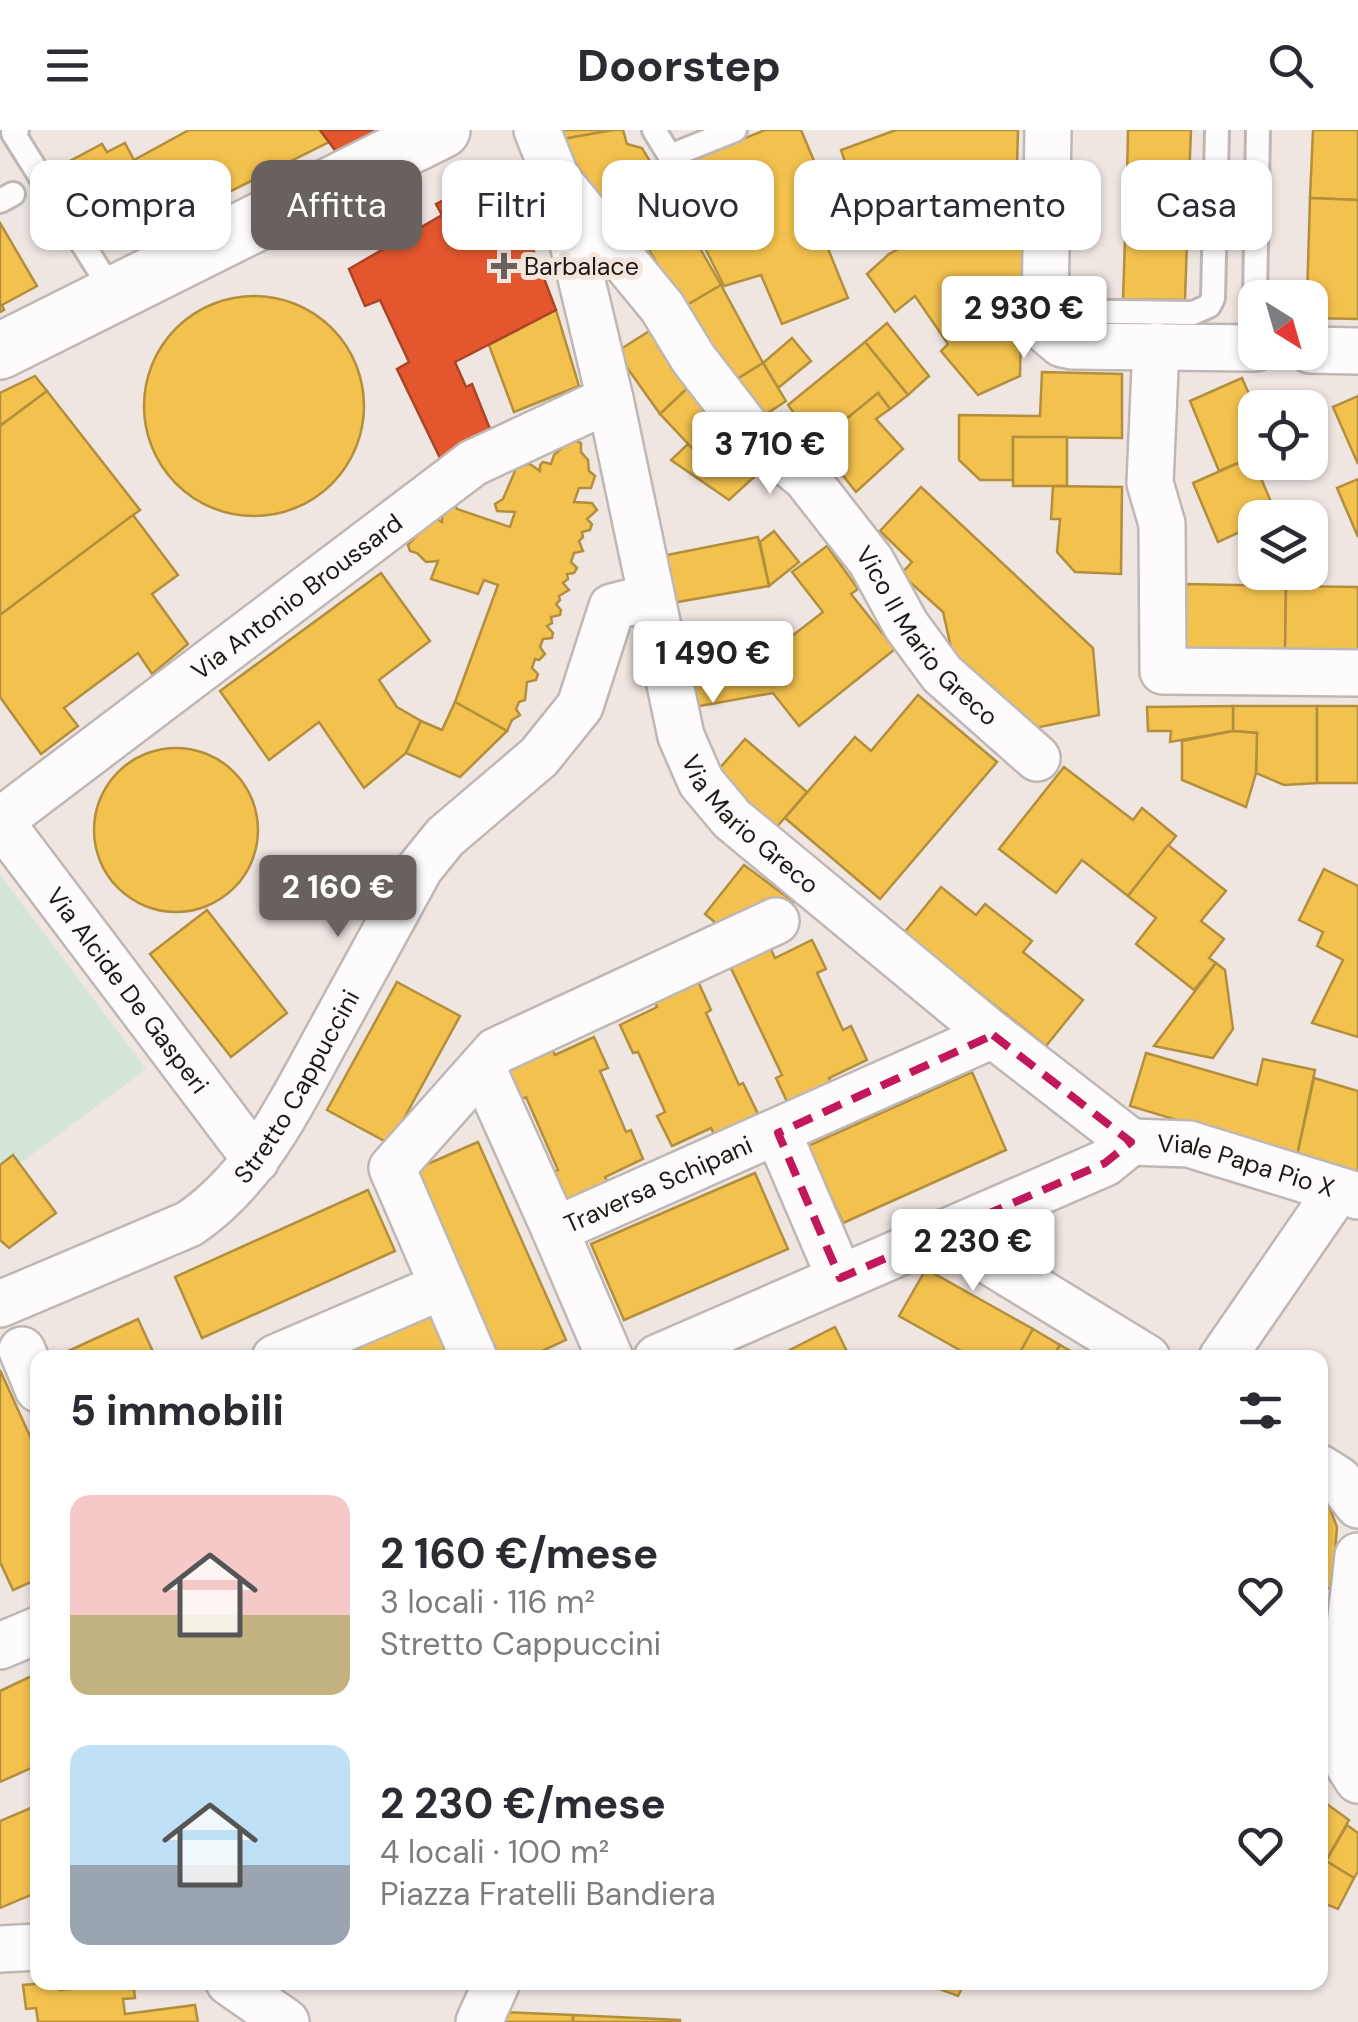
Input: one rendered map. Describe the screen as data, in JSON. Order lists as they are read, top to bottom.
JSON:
{
  "streets": {
    "street": [
      "Via Antonio Broussard",
      "Vico II Mario Greco",
      "Via Mario Greco",
      "Via Alcide De Gasperi",
      "Stretto Cappuccini",
      "Viale Papa Pio X",
      "Traversa Schipani"
    ]
  },
  "crossings": [
    ["Via Antonio Broussard", "Via Mario Greco"],
    ["Via Antonio Broussard", "Via Alcide De Gasperi"],
    ["Via Mario Greco", "Stretto Cappuccini"],
    ["Via Mario Greco", "Viale Papa Pio X"],
    ["Via Mario Greco", "Traversa Schipani"],
    ["Via Alcide De Gasperi", "Stretto Cappuccini"]
  ],
  "places": {
    "health": ["Barbalace"]
  },
  "north": "bottom right",
  "page": {
    "header": "Doorstep",
    "chip": [
      "Compra",
      "Affitta",
      "Filtri",
      "Nuovo",
      "Appartamento",
      "Casa"
    ],
    "price": [
      "2 930 €",
      "3 710 €",
      "1 490 €",
      "2 160 €",
      "2 230 €"
    ],
    "heading": "5 immobili",
    "list": [
      {
        "name": "2 160 €/mese",
        "note": "3 locali · 116 m² · Stretto Cappuccini"
      },
      {
        "name": "2 230 €/mese",
        "note": "4 locali · 100 m² · Piazza Fratelli Bandiera"
      }
    ]
  }
}
